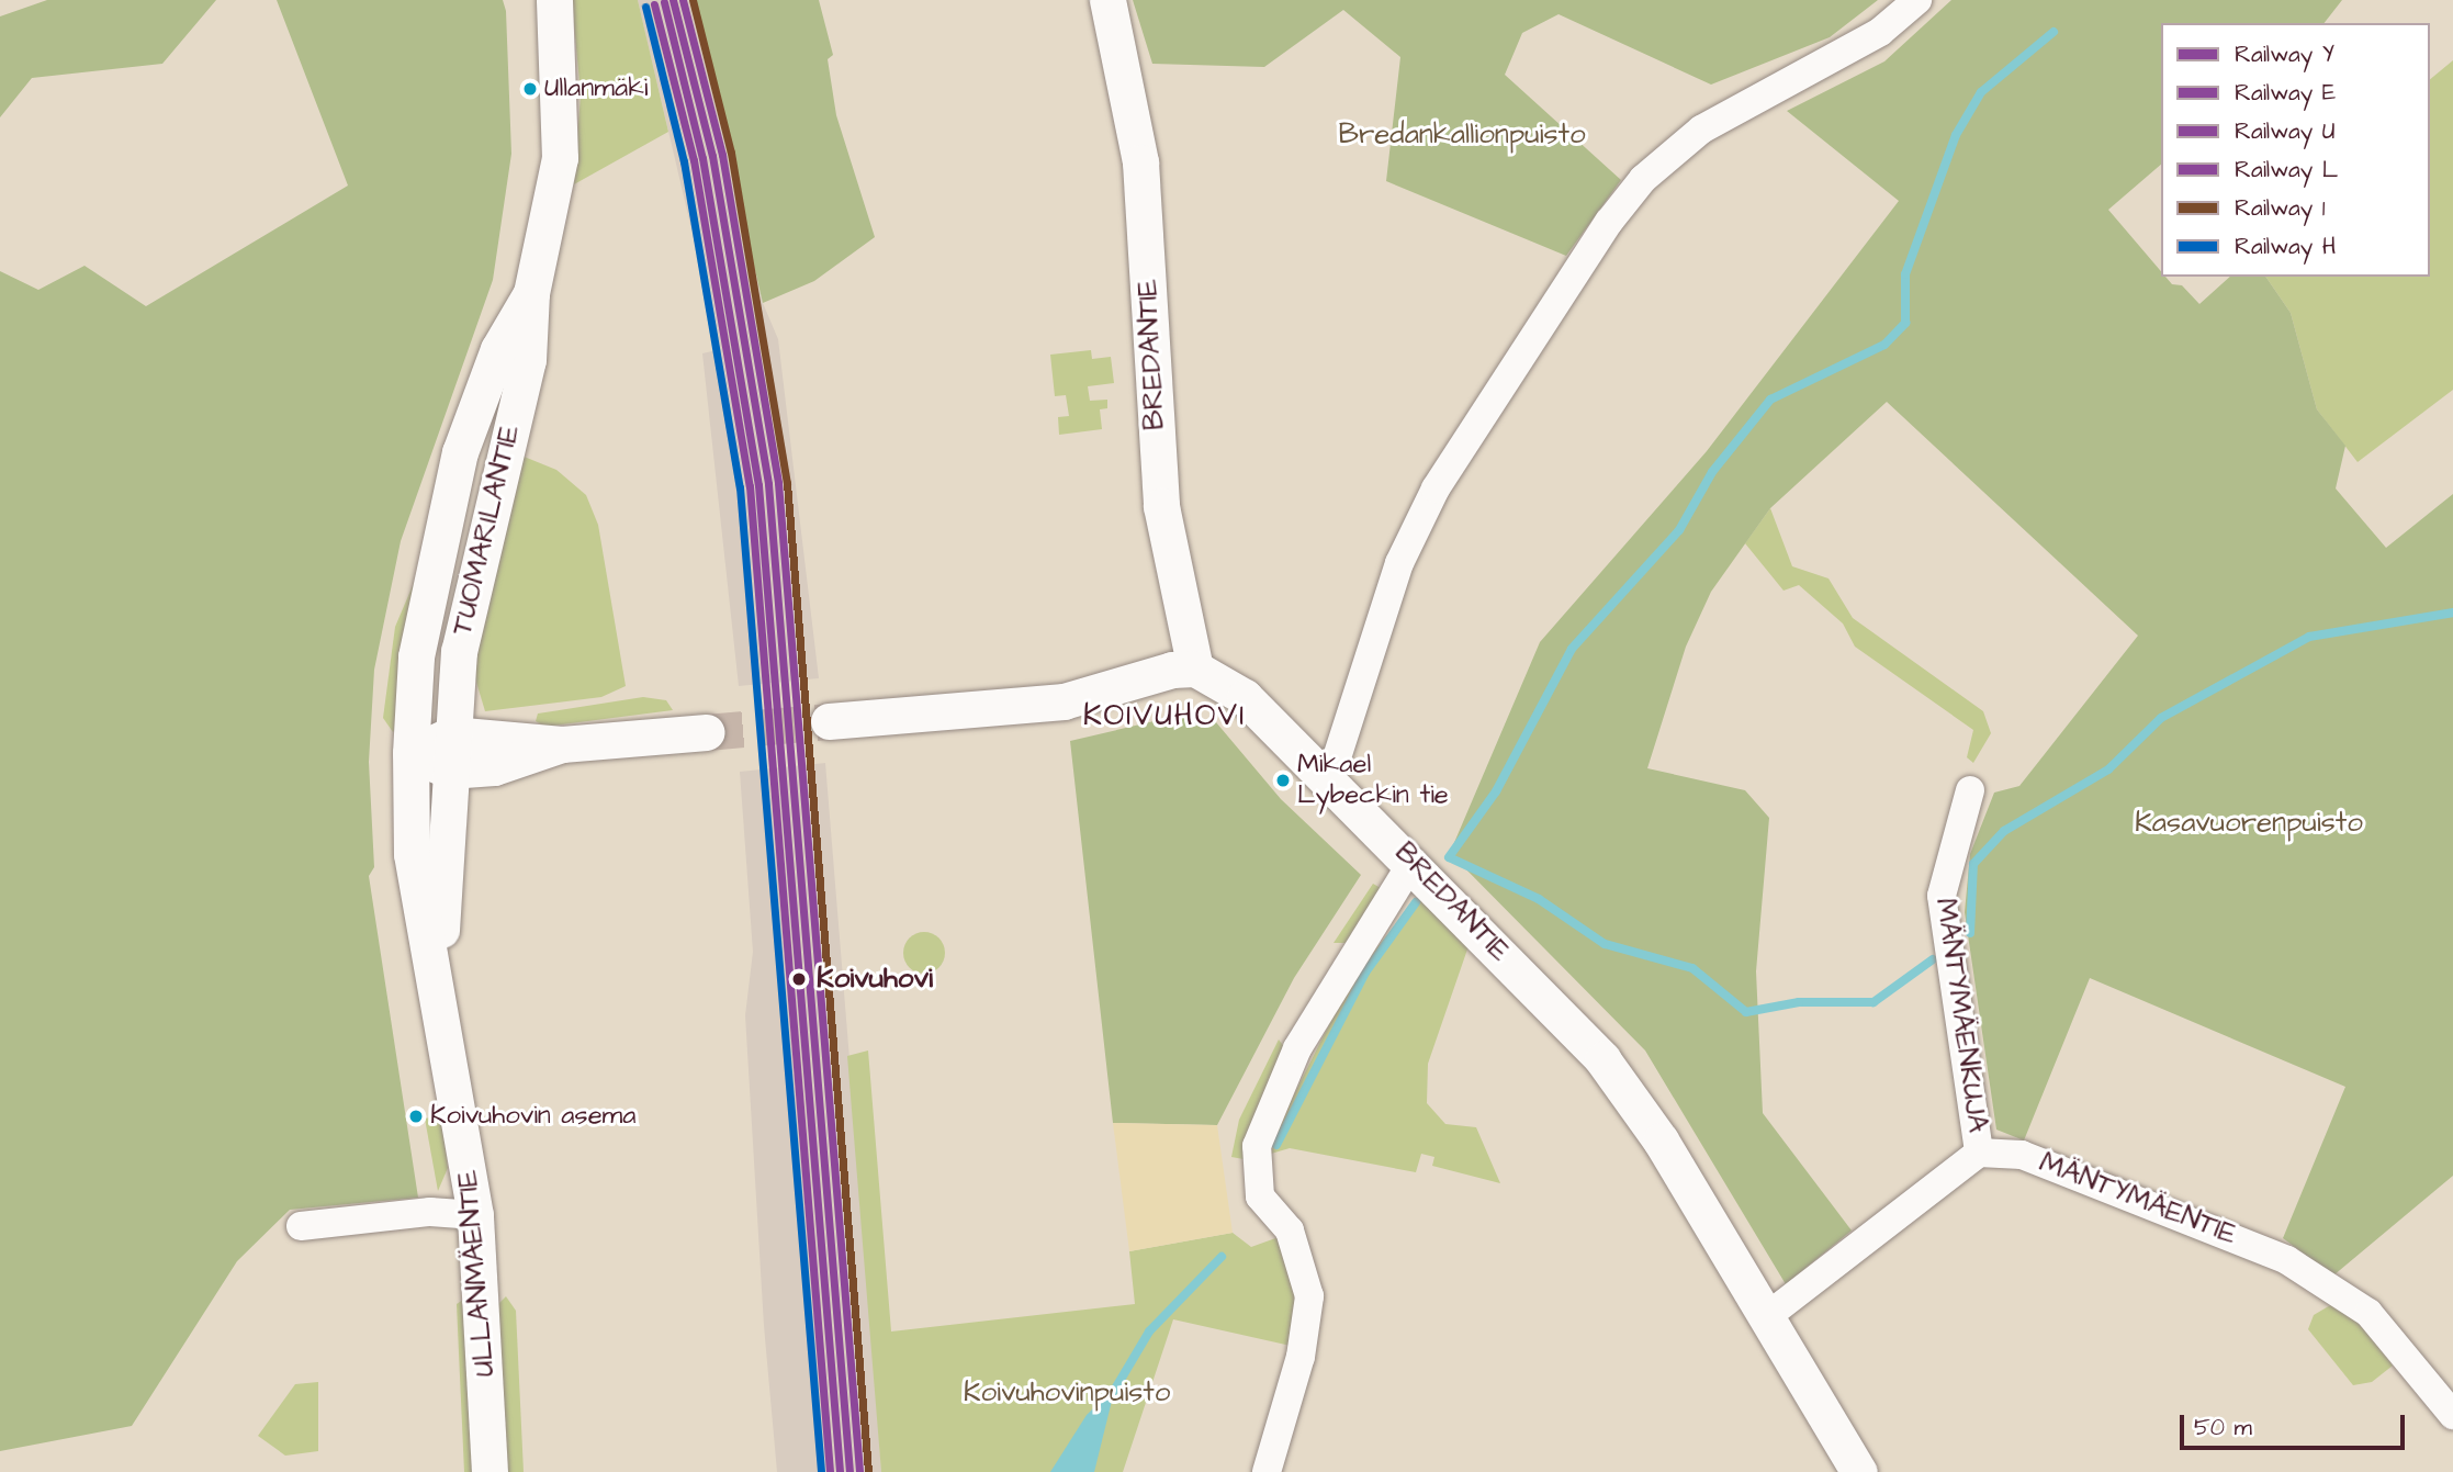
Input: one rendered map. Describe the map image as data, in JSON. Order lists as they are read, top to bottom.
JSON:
{
  "streets": {
    "street": [
      "BREDANTIE",
      "TUOMARILANTIE",
      "MÄNTYMÄENKUJA",
      "MÄNTYMÄENTIE",
      "ULLANMÄENTIE"
    ]
  },
  "crossings": [
    ["TUOMARILANTIE", "ULLANMÄENTIE"],
    ["MÄNTYMÄENKUJA", "MÄNTYMÄENTIE"]
  ],
  "districts": ["KOIVUHOVI"],
  "parks": ["Bredankallionpuisto", "Kasavuorenpuisto", "Koivuhovinpuisto"],
  "places": [
    "Ullanmäki",
    "Mikael Lybeckin tie",
    "Koivuhovi",
    "Koivuhovin asema"
  ],
  "lines": [
    "rail line Y",
    "rail line U",
    "rail line 1",
    "rail line E",
    "rail line L",
    "rail line H"
  ],
  "legend": [
    "Railway Y",
    "Railway E",
    "Railway U",
    "Railway L",
    "Railway 1",
    "Railway H"
  ],
  "scale_bar": "50 m"
}
